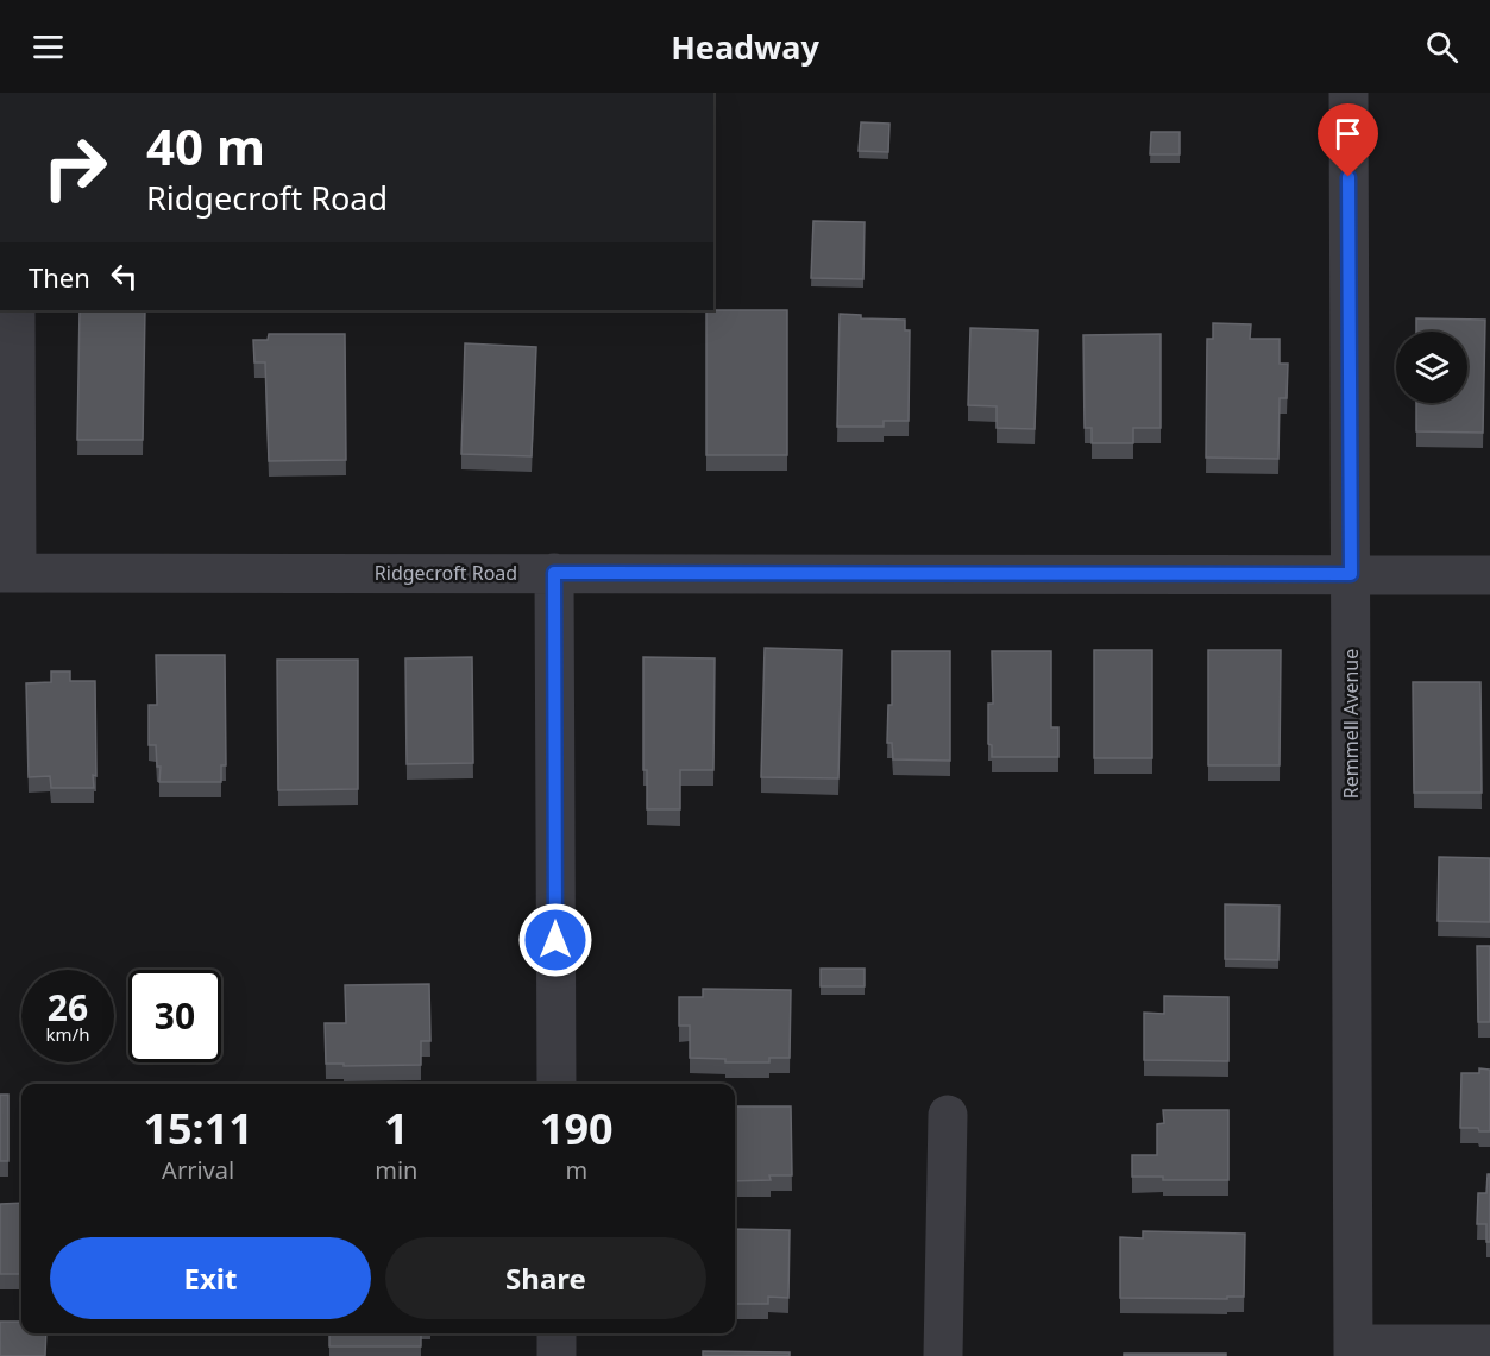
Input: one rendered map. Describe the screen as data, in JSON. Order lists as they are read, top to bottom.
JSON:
{
  "streets": {
    "street": ["Ridgecroft Road", "Remmell Avenue"]
  },
  "crossings": [
    ["Ridgecroft Road", "Remmell Avenue"]
  ],
  "page": {
    "header": "Headway",
    "turn": ["40 m", "Ridgecroft Road"],
    "then": "Then",
    "speed": "26 km/h",
    "limit": "30",
    "eta": [
      "15:11",
      "Arrival",
      "1",
      "min",
      "190",
      "m"
    ],
    "buttons": ["Exit", "Share"]
  }
}
